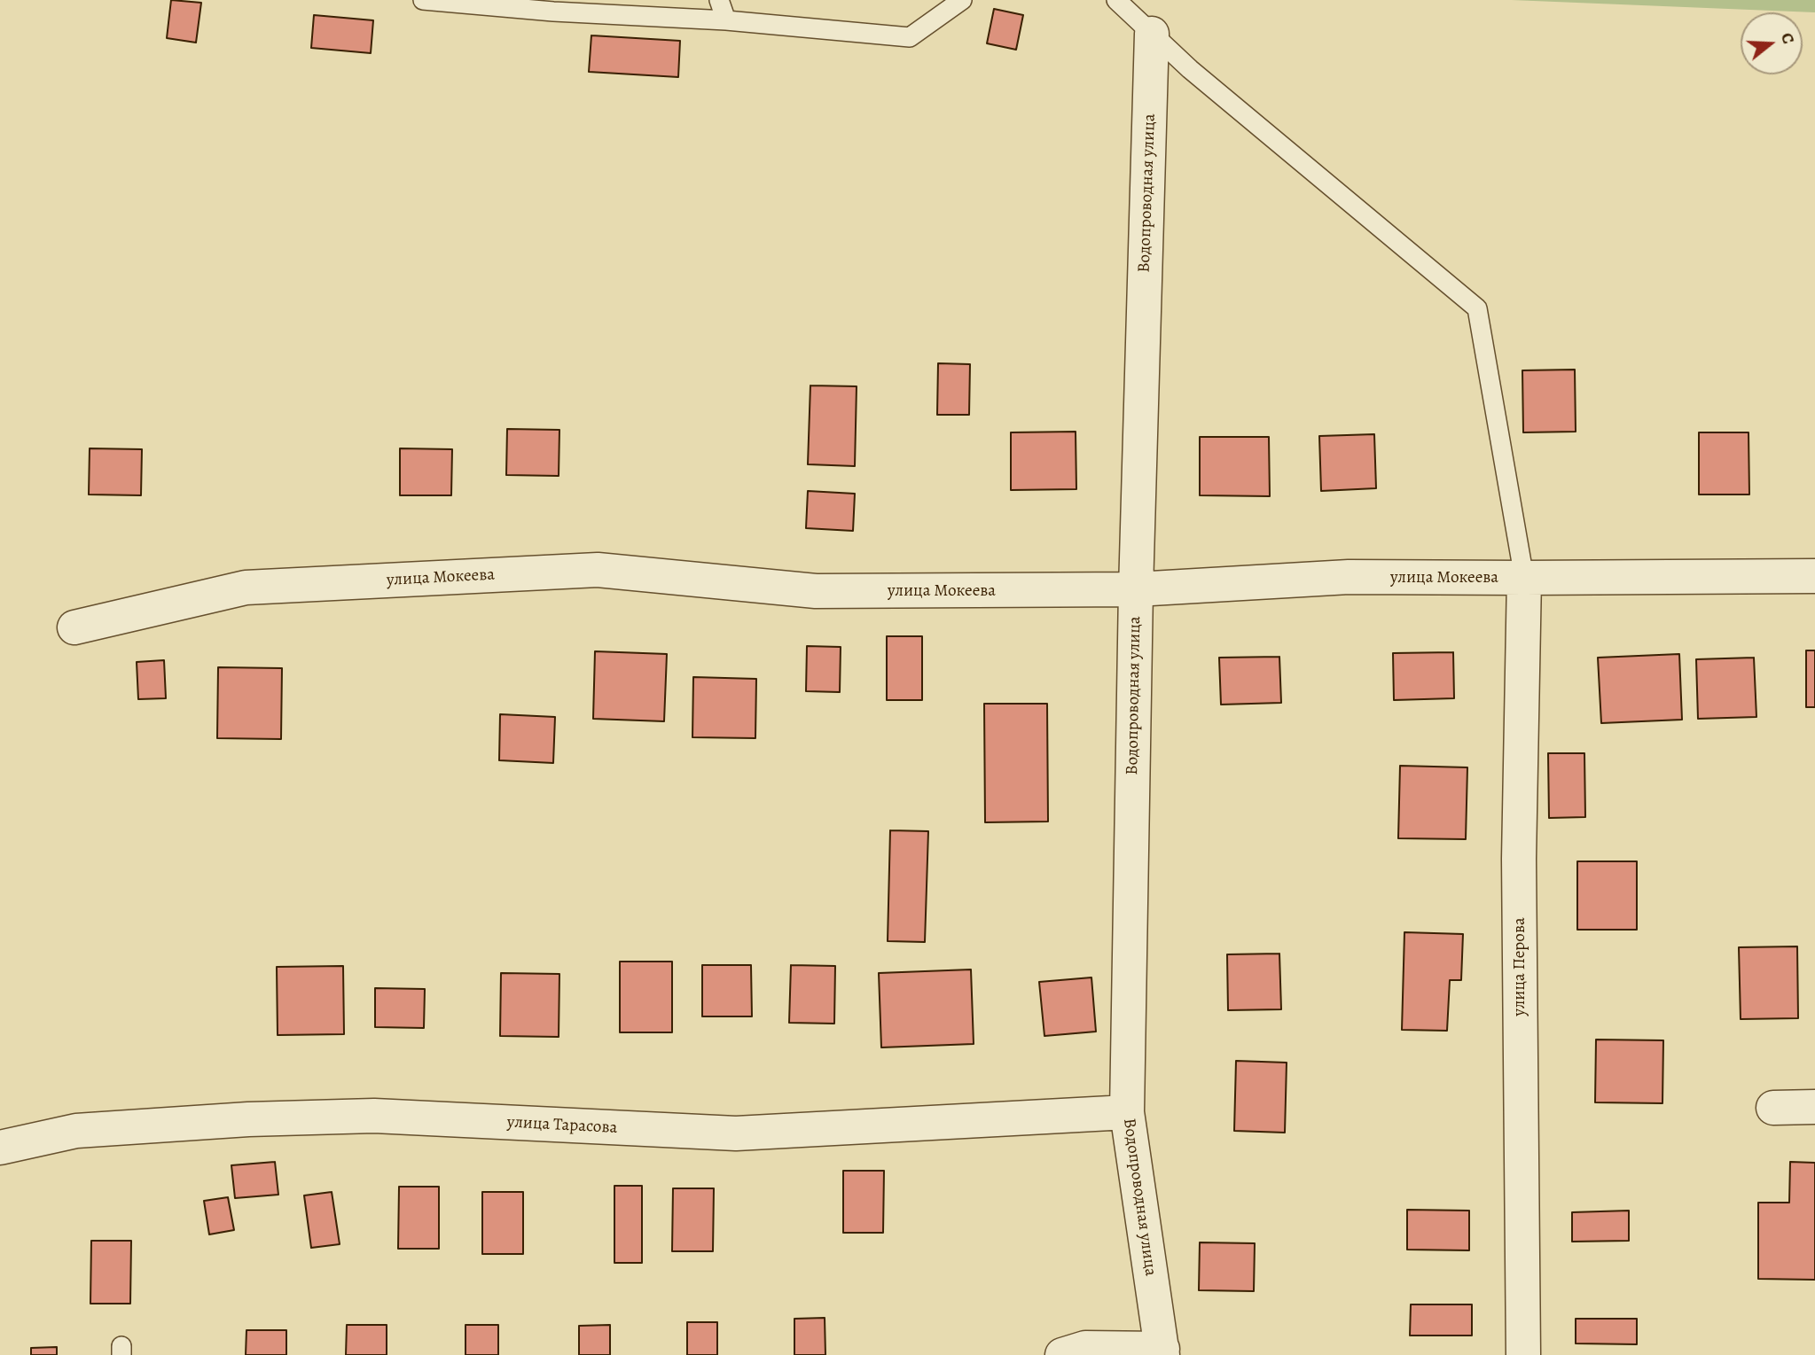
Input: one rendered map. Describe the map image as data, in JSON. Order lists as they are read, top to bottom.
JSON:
{
  "streets": {
    "street": [
      "Водопроводная улица",
      "улица Мокеева",
      "улица Перова",
      "улица Тарасова"
    ]
  },
  "crossings": [
    ["Водопроводная улица", "улица Мокеева"],
    ["Водопроводная улица", "улица Тарасова"],
    ["улица Мокеева", "улица Перова"]
  ],
  "north": "right"
}
